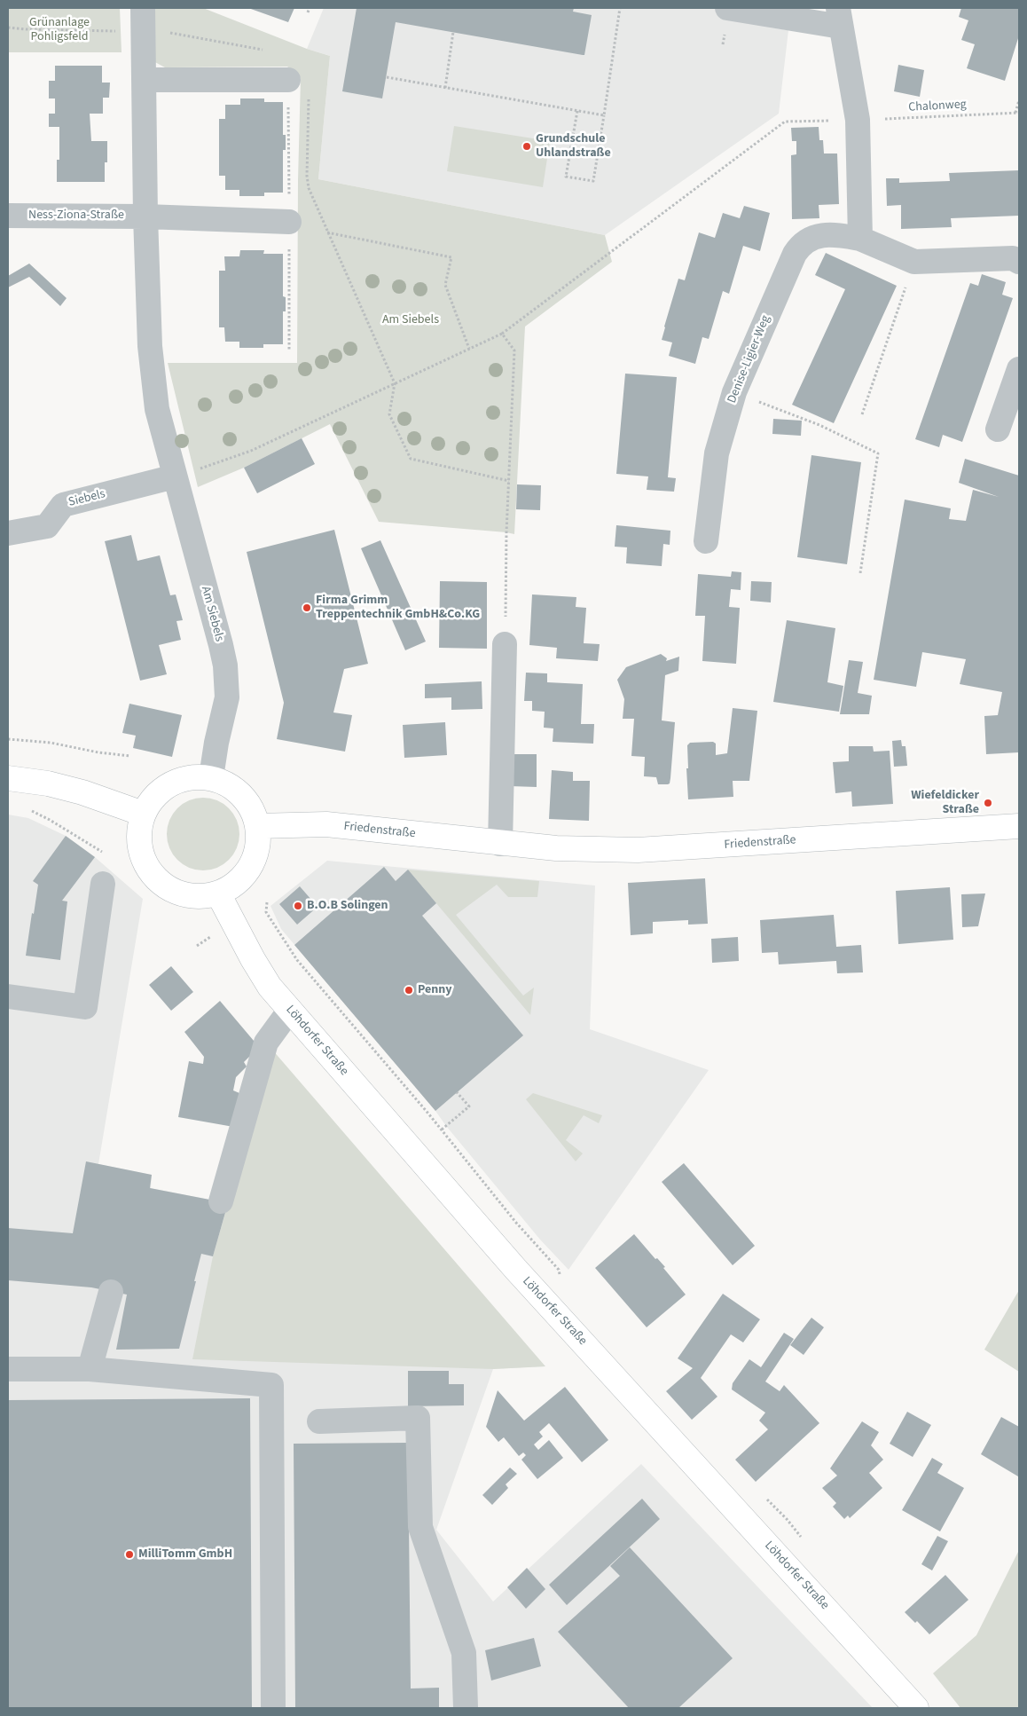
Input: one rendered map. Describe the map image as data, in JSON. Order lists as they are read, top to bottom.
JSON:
{
  "streets": {
    "main road": ["Friedenstraße", "Löhdorfer Straße"],
    "street": [
      "Ness-Ziona-Straße",
      "Denise-Ligier-Weg",
      "Siebels",
      "Am Siebels"
    ],
    "path": ["Chalonweg"]
  },
  "crossings": [
    ["Chalonweg", "Siebels"],
    ["Chalonweg", "Am Siebels"],
    ["Ness-Ziona-Straße", "Am Siebels"],
    ["Siebels", "Am Siebels"],
    ["Am Siebels", "Friedenstraße"],
    ["Am Siebels", "Löhdorfer Straße"],
    ["Friedenstraße", "Löhdorfer Straße"]
  ],
  "parks": ["Grünanlage Pohligsfeld", "Am Siebels"],
  "places": [
    "Grundschule Uhlandstraße",
    "Firma Grimm Treppentechnik GmbH&Co.KG",
    "Wiefeldicker Straße",
    "B.O.B Solingen",
    "Penny",
    "MilliTomm GmbH"
  ]
}
